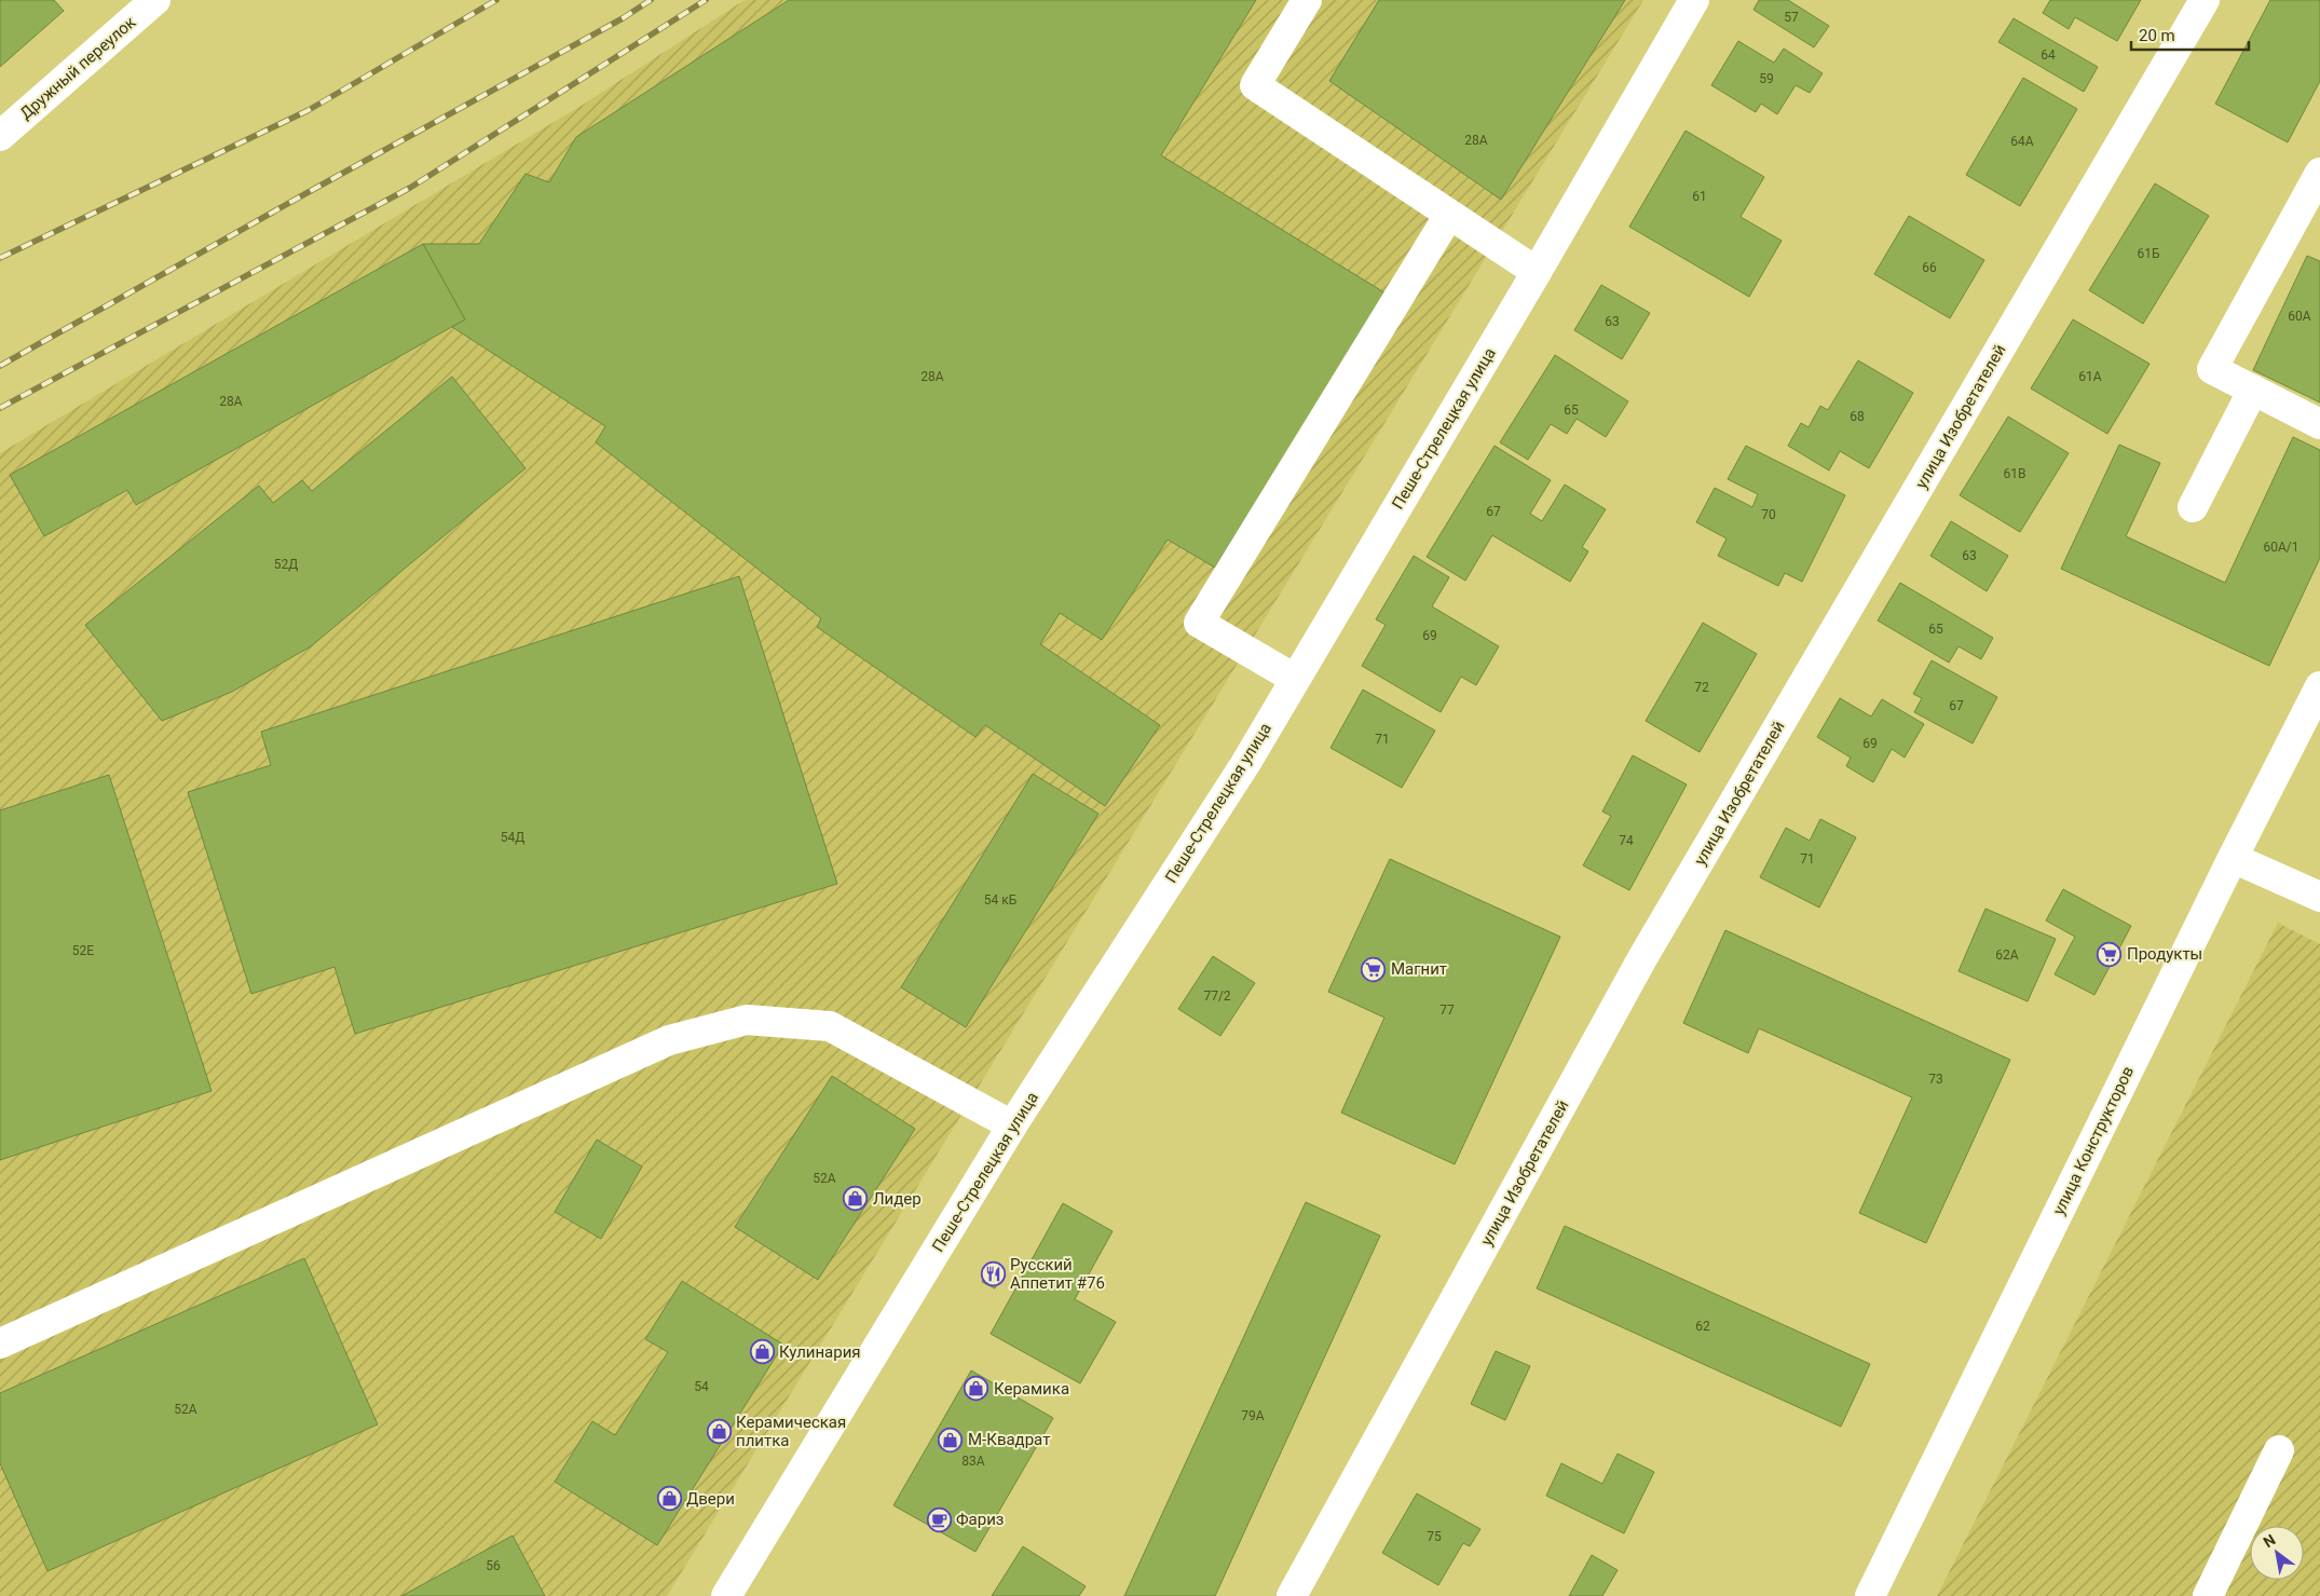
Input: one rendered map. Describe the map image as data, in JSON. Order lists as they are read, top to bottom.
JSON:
{
  "streets": {
    "street": [
      "Дружный переулок",
      "улица Изобретателей",
      "Пеше-Стрелецкая улица",
      "улица Конструкторов"
    ]
  },
  "places": {
    "supermarket": ["Продукты", "Магнит"],
    "shop": [
      "Лидер",
      "Кулинария",
      "Керамика",
      "Керамическая плитка",
      "М-Квадрат",
      "Двери"
    ],
    "restaurant": ["Русский Аппетит #76"],
    "cafe": ["Фариз"]
  },
  "house_numbers": [
    "57",
    "64",
    "59",
    "28А",
    "64А",
    "61",
    "61Б",
    "66",
    "60А",
    "63",
    "28А",
    "61А",
    "28А",
    "65",
    "68",
    "61В",
    "67",
    "70",
    "60А/1",
    "63",
    "52Д",
    "65",
    "69",
    "72",
    "67",
    "71",
    "69",
    "54Д",
    "74",
    "71",
    "54 кБ",
    "52Е",
    "62А",
    "77/2",
    "77",
    "73",
    "52А",
    "62",
    "54",
    "52А",
    "79А",
    "83А",
    "75",
    "56"
  ],
  "scale_bar": "20 m",
  "north": "top left"
}
